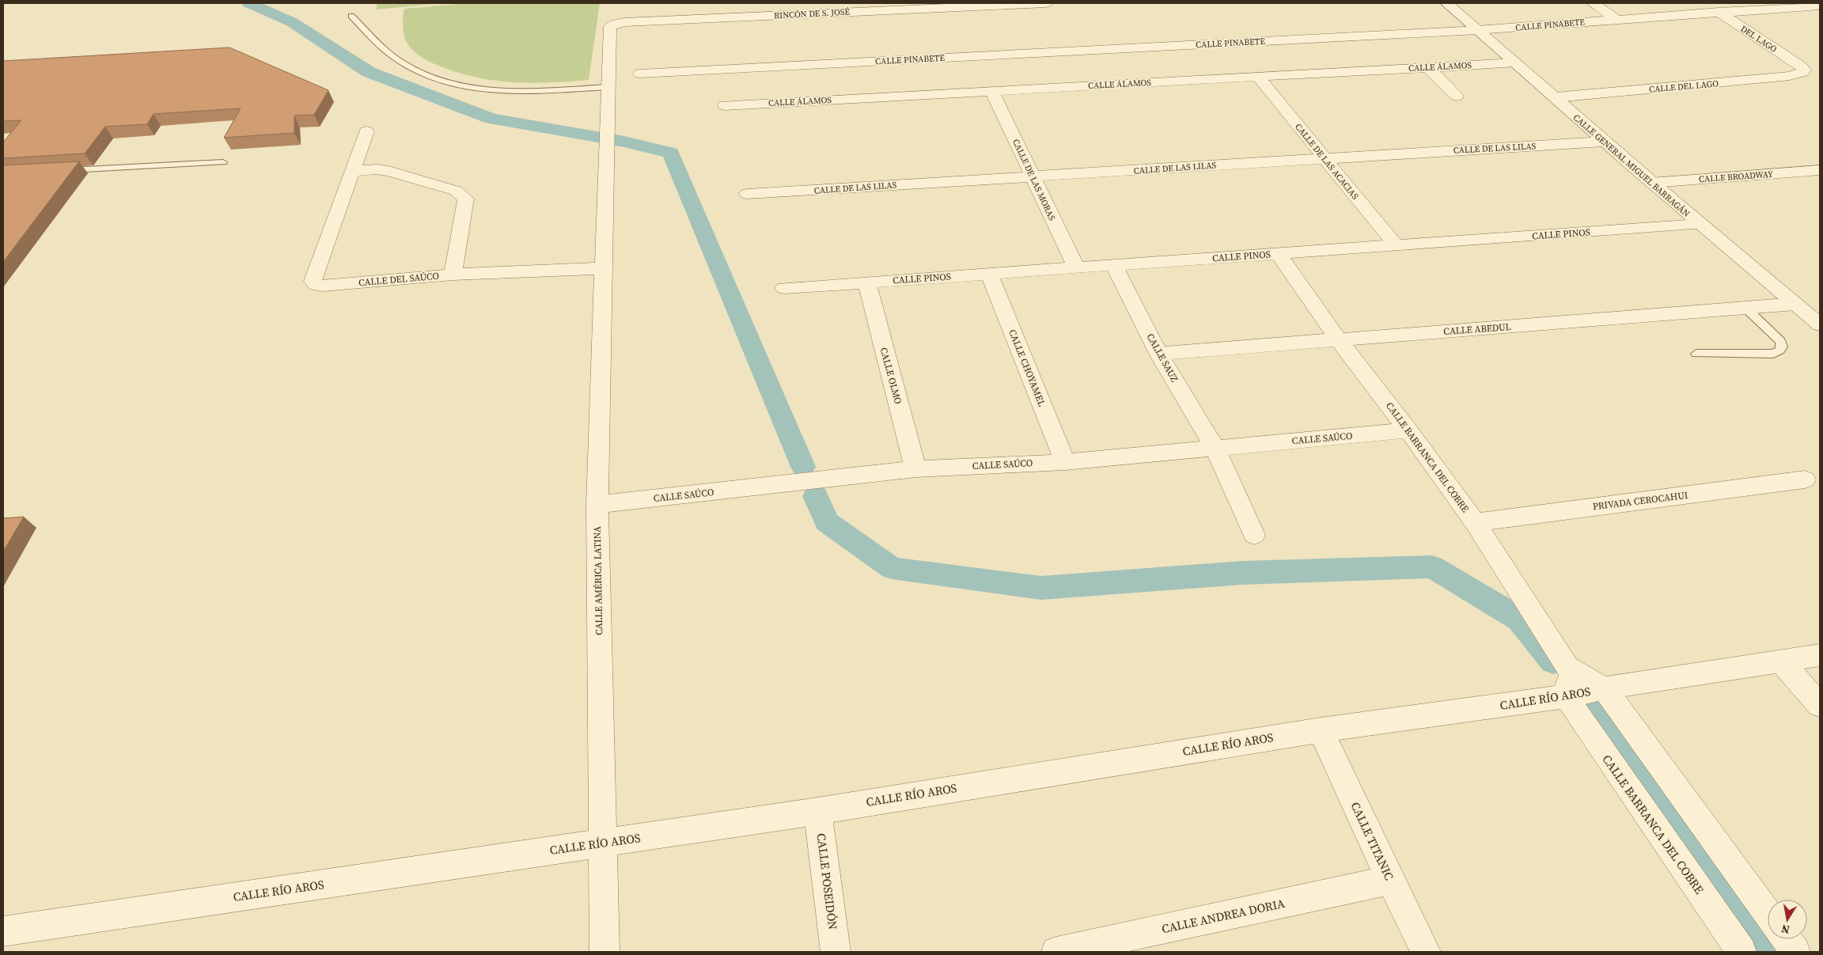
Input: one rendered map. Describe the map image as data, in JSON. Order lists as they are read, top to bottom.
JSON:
{
  "streets": {
    "street": [
      "RINCÓN DE S. JOSÉ",
      "CALLE PINABETE",
      "DEL LAGO",
      "CALLE ÁLAMOS",
      "CALLE DEL LAGO",
      "CALLE DE LAS LILAS",
      "CALLE DE LAS ACACIAS",
      "CALLE GENERAL MIGUEL BARRAGÁN",
      "CALLE BROADWAY",
      "CALLE DE LAS MORAS",
      "CALLE PINOS",
      "CALLE DEL SAÚCO",
      "CALLE ABEDUL",
      "CALLE SAUZ",
      "CALLE CHOYAMEL",
      "CALLE OLMO",
      "CALLE SAÚCO",
      "CALLE BARRANCA DEL COBRE",
      "PRIVADA CEROCAHUI",
      "CALLE AMÉRICA LATINA",
      "CALLE RÍO AROS",
      "CALLE TITANIC",
      "CALLE POSEIDÓN",
      "CALLE ANDREA DORIA"
    ]
  },
  "crossings": [
    ["RINCÓN DE S. JOSÉ", "CALLE AMÉRICA LATINA"],
    ["CALLE PINABETE", "DEL LAGO"],
    ["CALLE PINABETE", "CALLE GENERAL MIGUEL BARRAGÁN"],
    ["DEL LAGO", "CALLE DEL LAGO"],
    ["CALLE ÁLAMOS", "CALLE DE LAS ACACIAS"],
    ["CALLE ÁLAMOS", "CALLE GENERAL MIGUEL BARRAGÁN"],
    ["CALLE ÁLAMOS", "CALLE DE LAS MORAS"],
    ["CALLE DEL LAGO", "CALLE GENERAL MIGUEL BARRAGÁN"],
    ["CALLE DE LAS LILAS", "CALLE DE LAS ACACIAS"],
    ["CALLE DE LAS LILAS", "CALLE GENERAL MIGUEL BARRAGÁN"],
    ["CALLE DE LAS LILAS", "CALLE DE LAS MORAS"],
    ["CALLE DE LAS ACACIAS", "CALLE PINOS"],
    ["CALLE GENERAL MIGUEL BARRAGÁN", "CALLE BROADWAY"],
    ["CALLE GENERAL MIGUEL BARRAGÁN", "CALLE PINOS"],
    ["CALLE GENERAL MIGUEL BARRAGÁN", "CALLE ABEDUL"],
    ["CALLE DE LAS MORAS", "CALLE PINOS"],
    ["CALLE PINOS", "CALLE SAUZ"],
    ["CALLE PINOS", "CALLE CHOYAMEL"],
    ["CALLE PINOS", "CALLE OLMO"],
    ["CALLE PINOS", "CALLE BARRANCA DEL COBRE"],
    ["CALLE DEL SAÚCO", "CALLE AMÉRICA LATINA"],
    ["CALLE ABEDUL", "CALLE SAUZ"],
    ["CALLE ABEDUL", "CALLE BARRANCA DEL COBRE"],
    ["CALLE SAUZ", "CALLE SAÚCO"],
    ["CALLE CHOYAMEL", "CALLE SAÚCO"],
    ["CALLE OLMO", "CALLE SAÚCO"],
    ["CALLE SAÚCO", "CALLE BARRANCA DEL COBRE"],
    ["CALLE SAÚCO", "CALLE AMÉRICA LATINA"],
    ["CALLE BARRANCA DEL COBRE", "PRIVADA CEROCAHUI"],
    ["CALLE BARRANCA DEL COBRE", "CALLE RÍO AROS"],
    ["CALLE AMÉRICA LATINA", "CALLE RÍO AROS"],
    ["CALLE RÍO AROS", "CALLE TITANIC"],
    ["CALLE RÍO AROS", "CALLE POSEIDÓN"],
    ["CALLE TITANIC", "CALLE ANDREA DORIA"]
  ],
  "north": "bottom"
}
